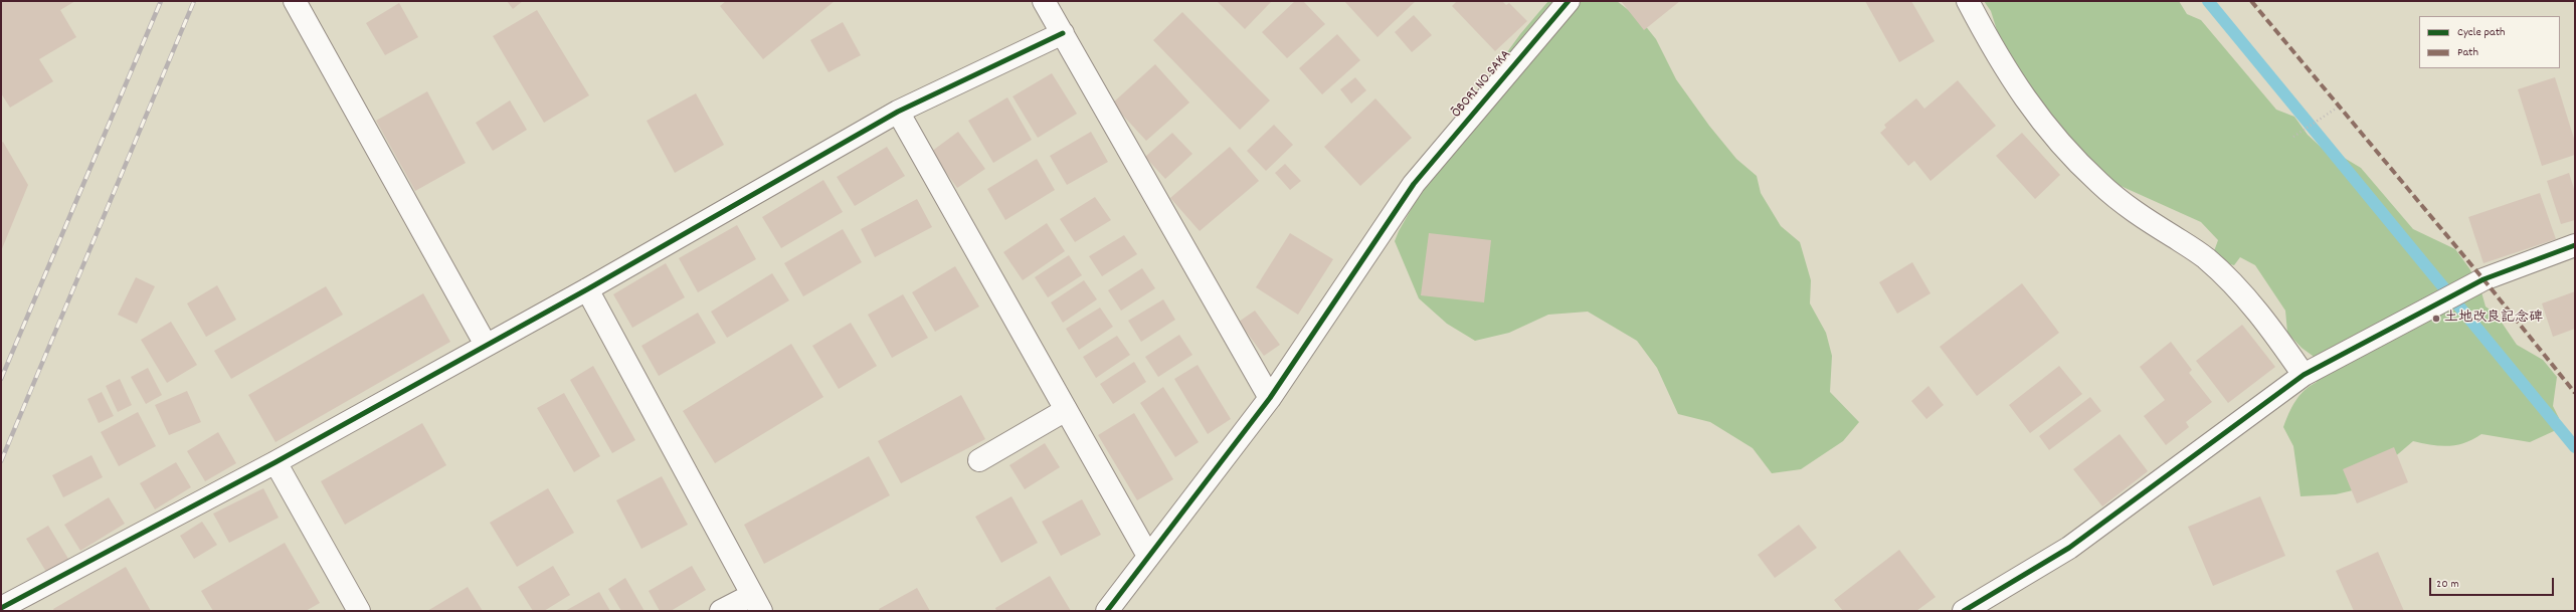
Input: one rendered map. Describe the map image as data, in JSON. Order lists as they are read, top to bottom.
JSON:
{
  "streets": {
    "street": ["ŌBORI NO SAKA"]
  },
  "places": ["土地改良記念碑"],
  "legend": ["Cycle path", "Path"],
  "scale_bar": "20 m"
}
